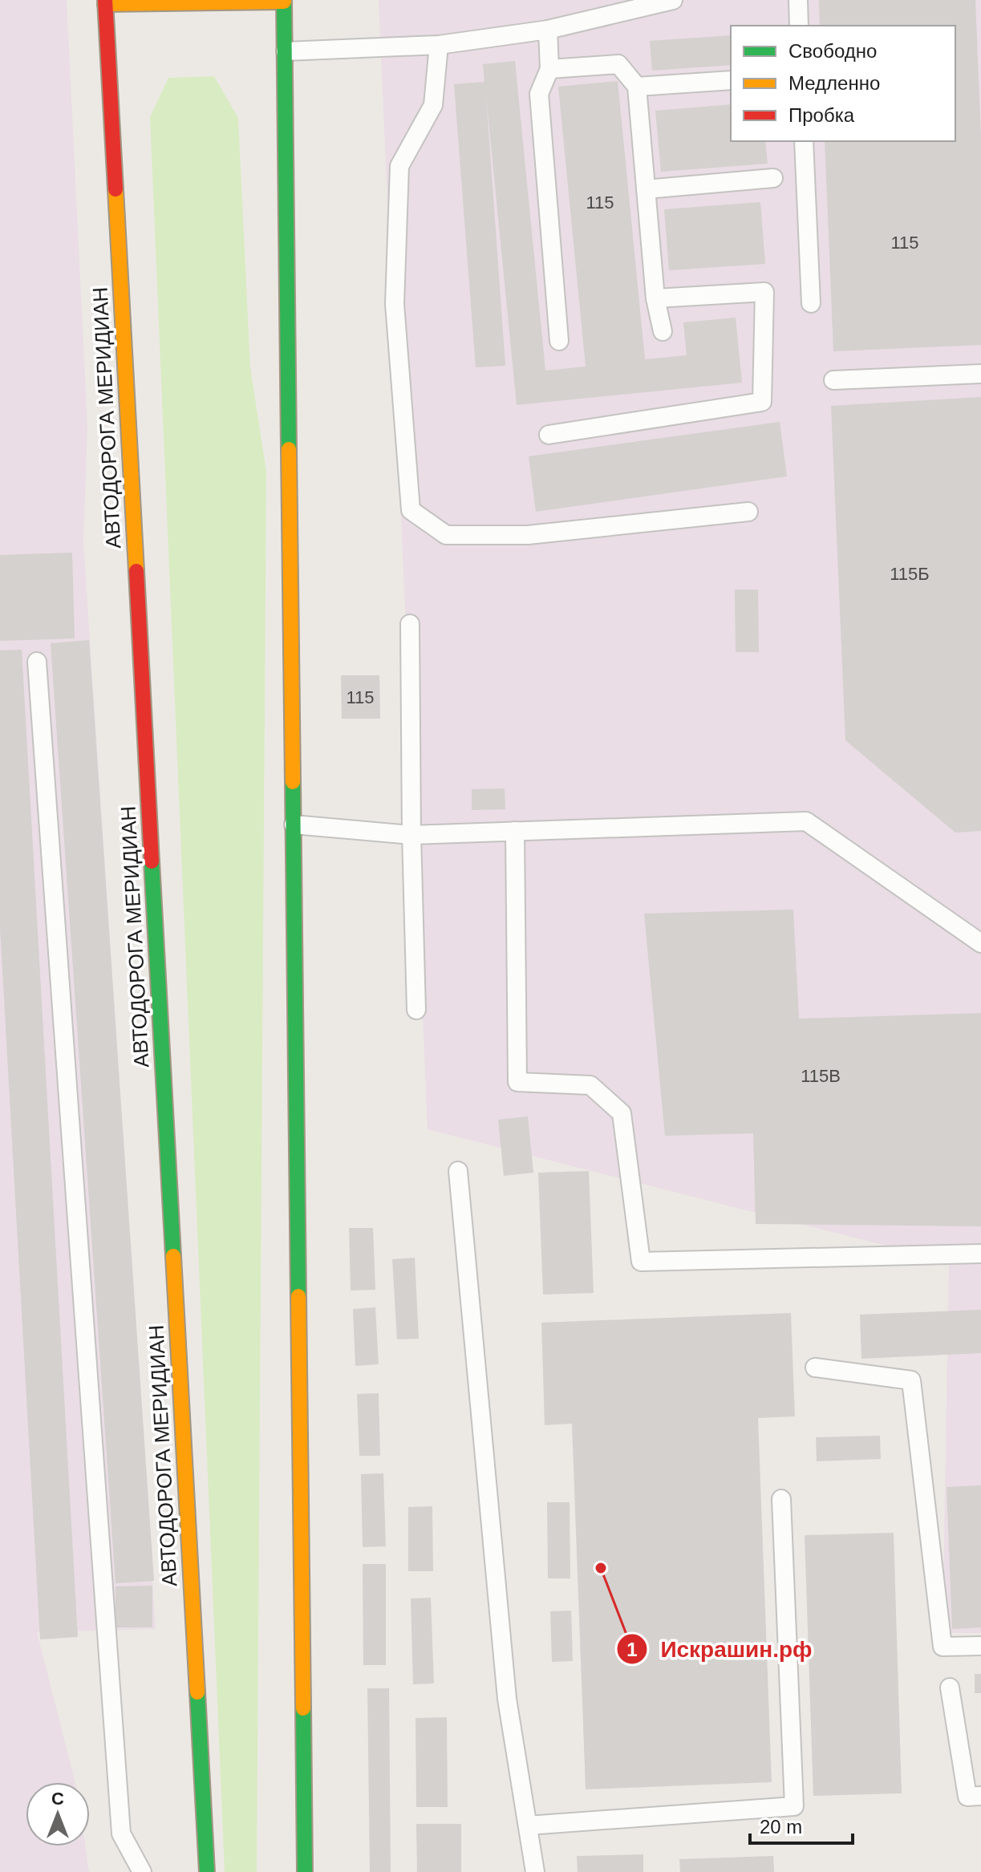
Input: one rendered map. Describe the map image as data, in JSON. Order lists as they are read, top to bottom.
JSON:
{
  "streets": {
    "main road": ["АВТОДОРОГА МЕРИДИАН"]
  },
  "places": ["Искрашин.рф"],
  "house_numbers": [
    "115",
    "115",
    "115Б",
    "115",
    "115В"
  ],
  "legend": ["Свободно", "Медленно", "Пробка"],
  "scale_bar": "20 m",
  "north": "top"
}
